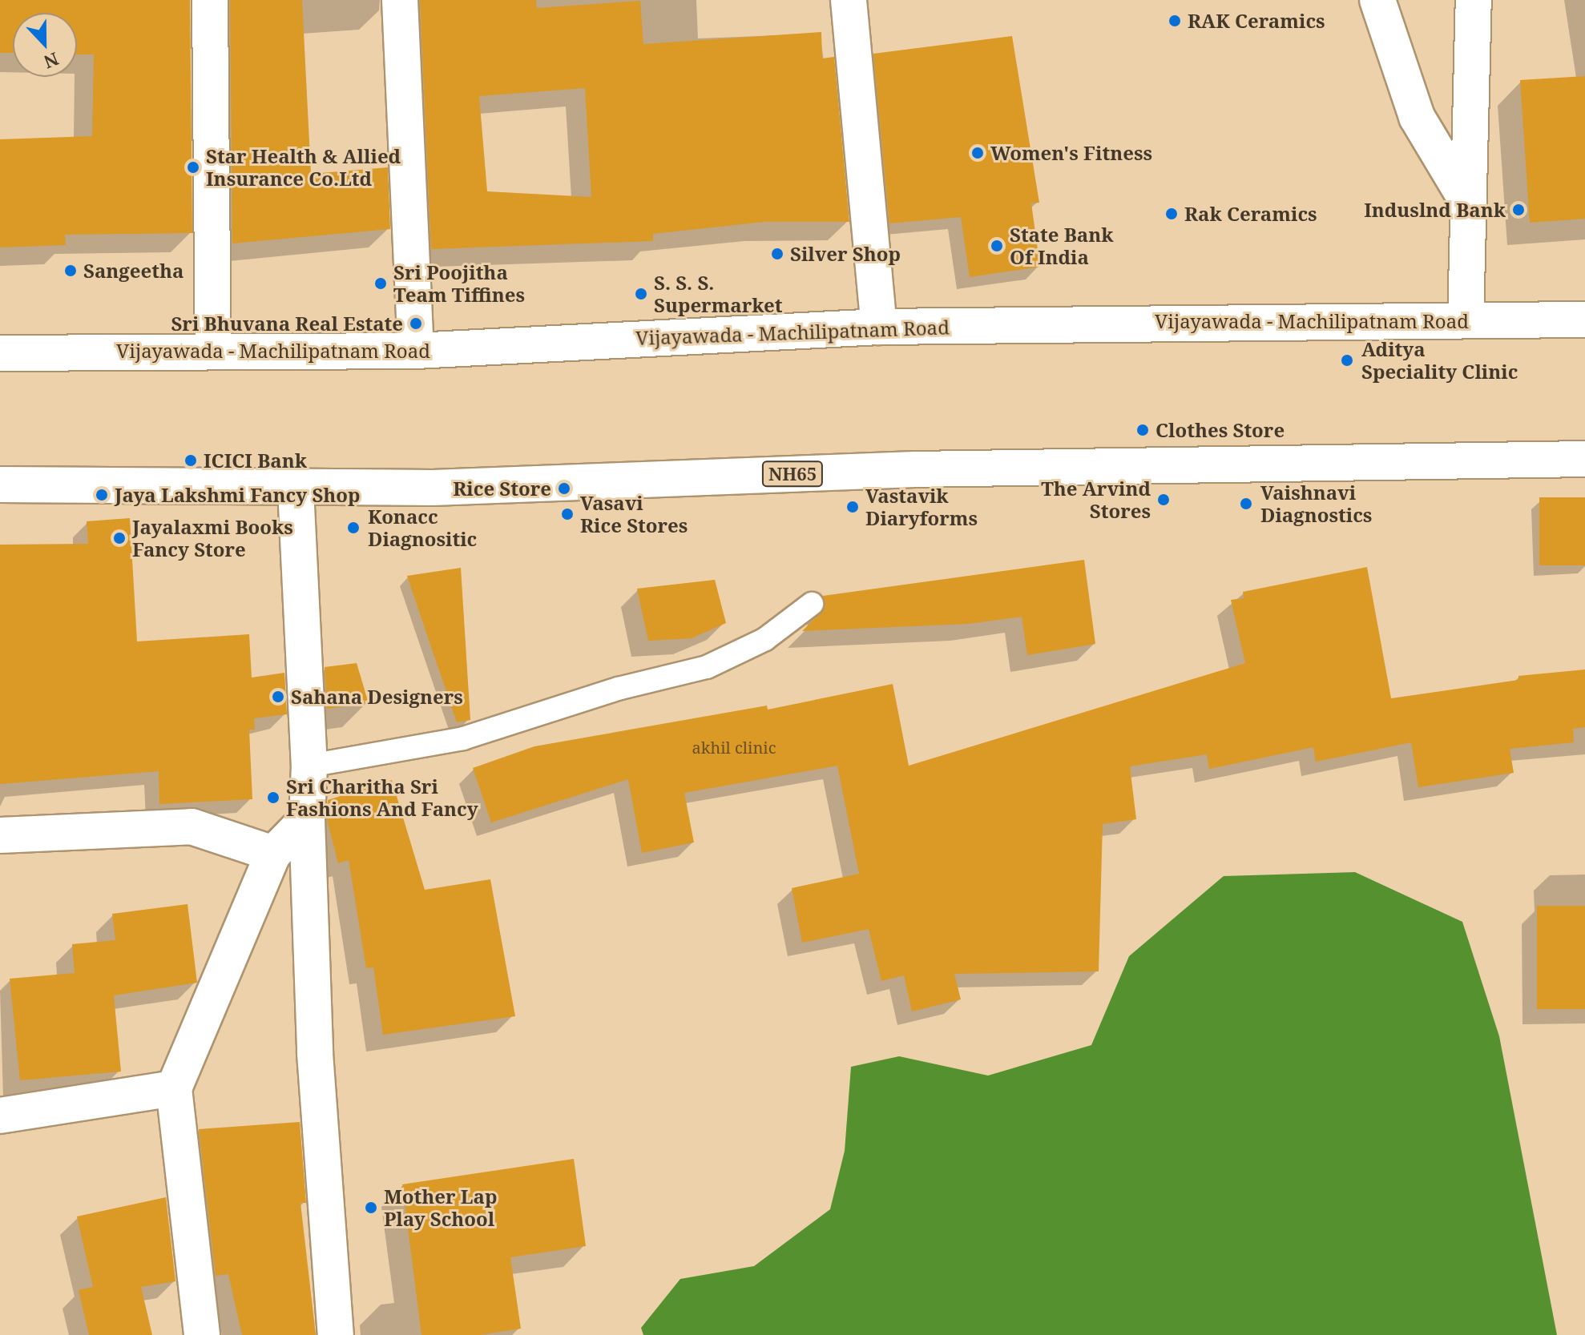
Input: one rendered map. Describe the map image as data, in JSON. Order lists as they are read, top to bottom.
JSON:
{
  "streets": {
    "main road": ["Vijayawada - Machilipatnam Road", "NH65"]
  },
  "places": [
    "RAK Ceramics",
    "Women's Fitness",
    "Star Health & Allied Insurance Co.Ltd",
    "Induslnd Bank",
    "Rak Ceramics",
    "State Bank Of India",
    "Silver Shop",
    "Sangeetha",
    "Sri Poojitha Team Tiffines",
    "S. S. S. Supermarket",
    "Sri Bhuvana Real Estate",
    "Aditya Speciality Clinic",
    "Clothes Store",
    "ICICI Bank",
    "Rice Store",
    "Jaya Lakshmi Fancy Shop",
    "The Arvind Stores",
    "Vaishnavi Diagnostics",
    "Vastavik Diaryforms",
    "Vasavi Rice Stores",
    "Konacc Diagnositic",
    "Jayalaxmi Books Fancy Store",
    "Sahana Designers",
    "Sri Charitha Sri Fashions And Fancy",
    "Mother Lap Play School"
  ],
  "house_numbers": ["akhil clinic"],
  "north": "bottom"
}
